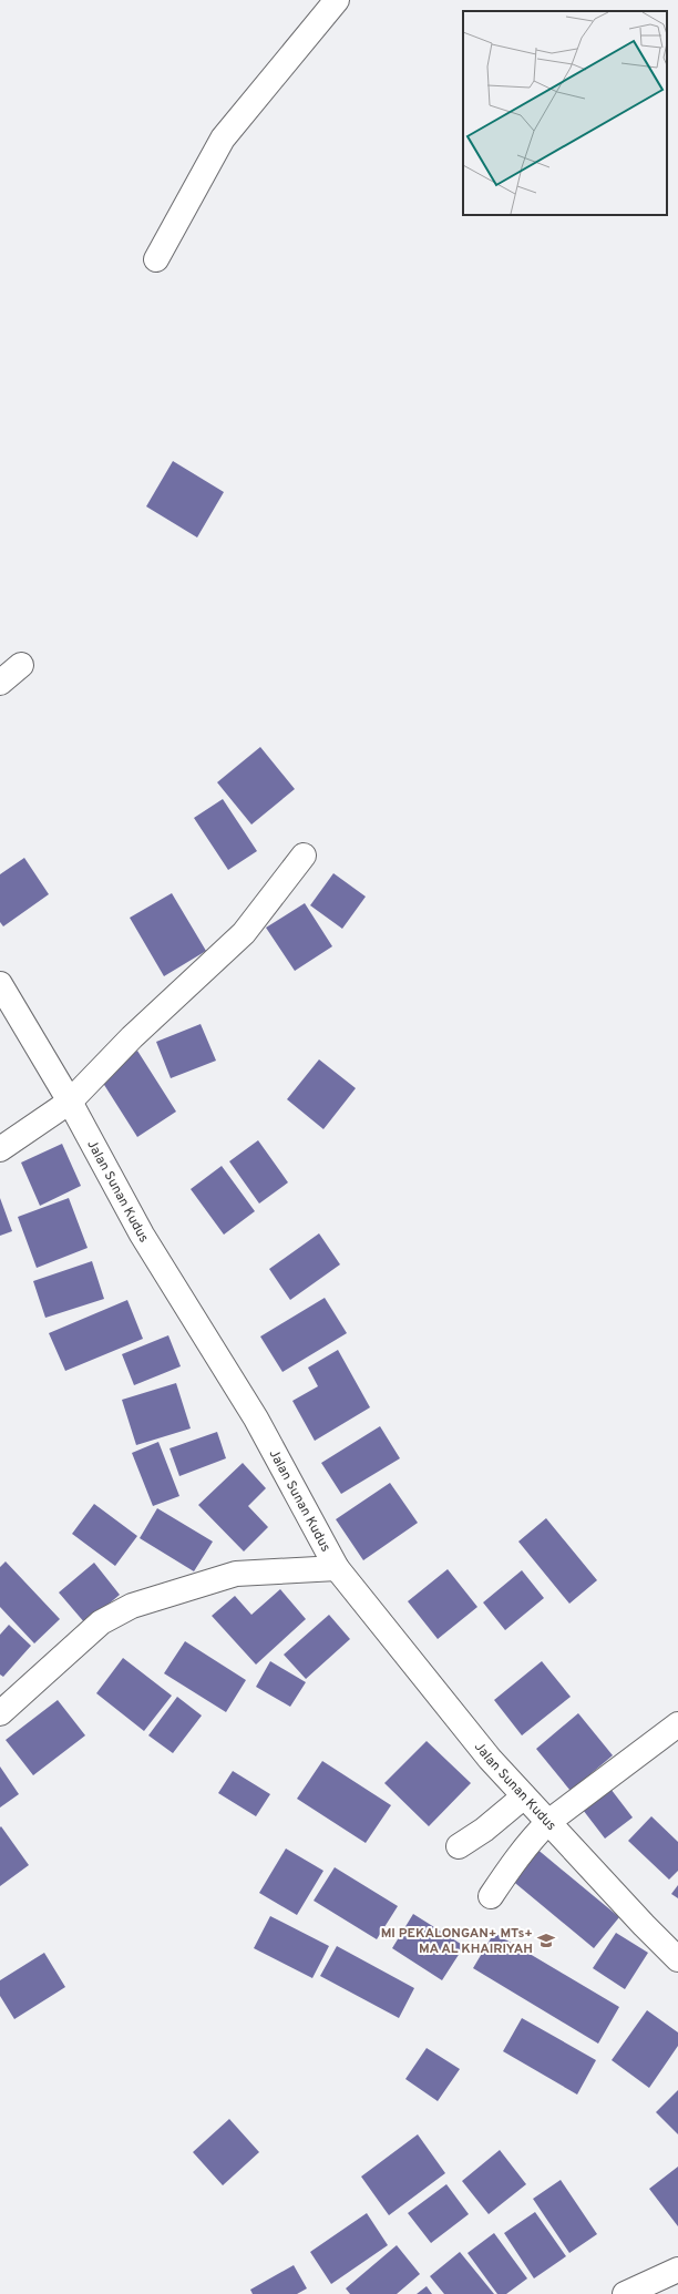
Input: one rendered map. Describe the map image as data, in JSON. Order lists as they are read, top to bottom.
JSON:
{
  "streets": {
    "street": ["Jalan Sunan Kudus"]
  },
  "places": {
    "school or university": ["MI PEKALONGAN+ MTs+ MA AL KHAIRIYAH"]
  }
}
